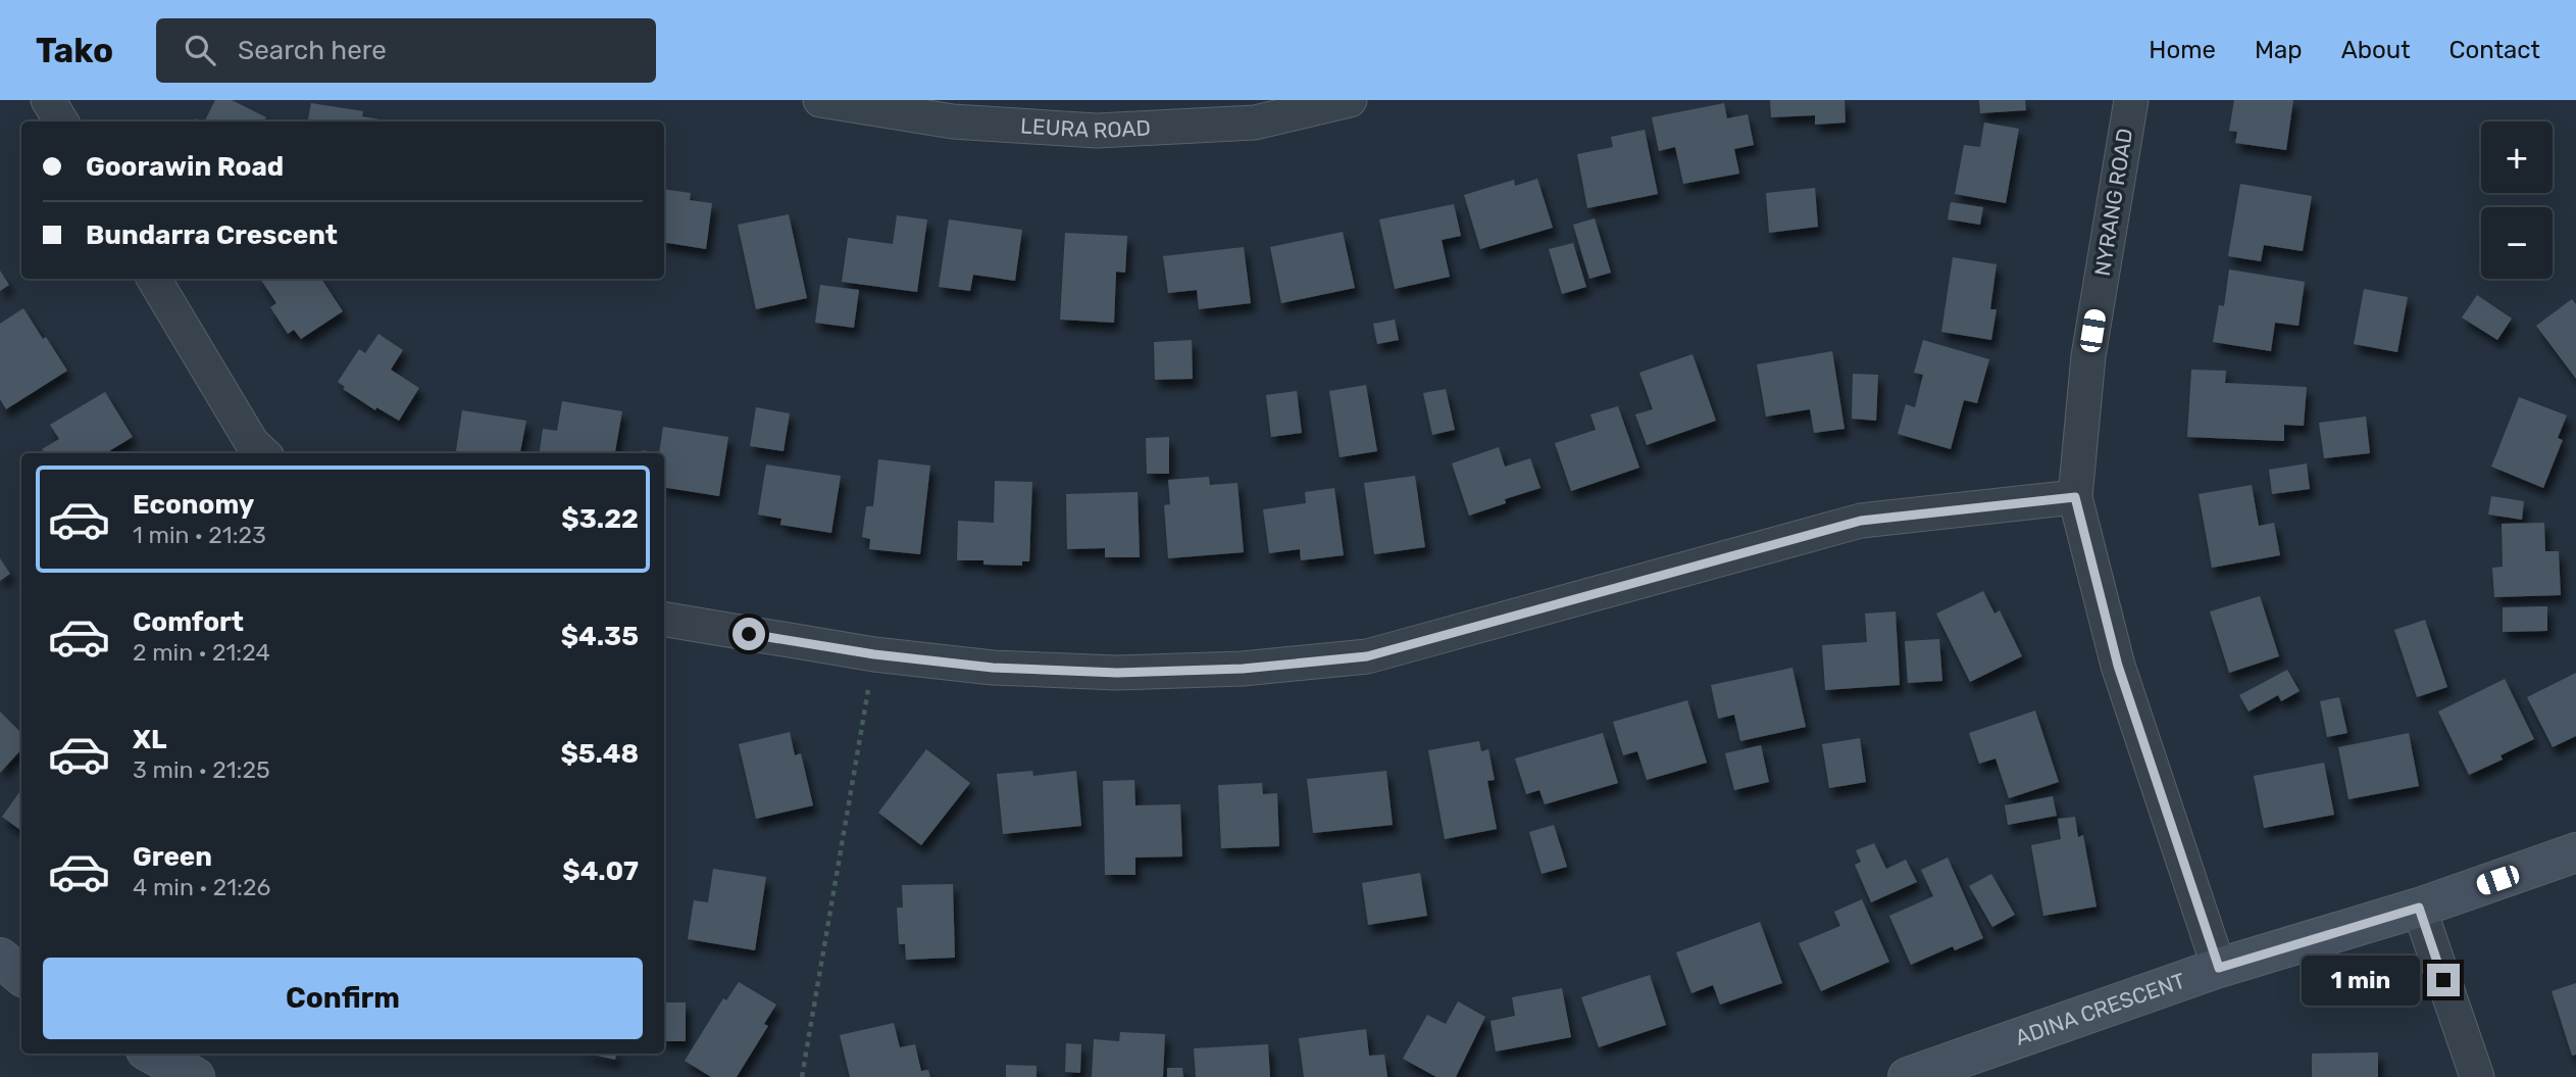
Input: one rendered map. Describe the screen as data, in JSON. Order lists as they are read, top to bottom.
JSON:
{
  "streets": {
    "street": ["LEURA ROAD", "NYRANG ROAD", "ADINA CRESCENT"]
  },
  "crossings": [
    ["NYRANG ROAD", "ADINA CRESCENT"]
  ],
  "page": {
    "header": "Tako",
    "search": "Search here",
    "nav": [
      "Home",
      "Map",
      "About",
      "Contact"
    ],
    "map_buttons": ["+", "−"],
    "banner": ["Goorawin Road", "Bundarra Crescent"],
    "list": [
      {
        "name": "Economy",
        "note": "1 min · 21:23",
        "value": "$3.22"
      },
      {
        "name": "Comfort",
        "note": "2 min · 21:24",
        "value": "$4.35"
      },
      {
        "name": "XL",
        "note": "3 min · 21:25",
        "value": "$5.48"
      },
      {
        "name": "Green",
        "note": "4 min · 21:26",
        "value": "$4.07"
      }
    ],
    "buttons": "Confirm",
    "bubble": "1 min"
  }
}
